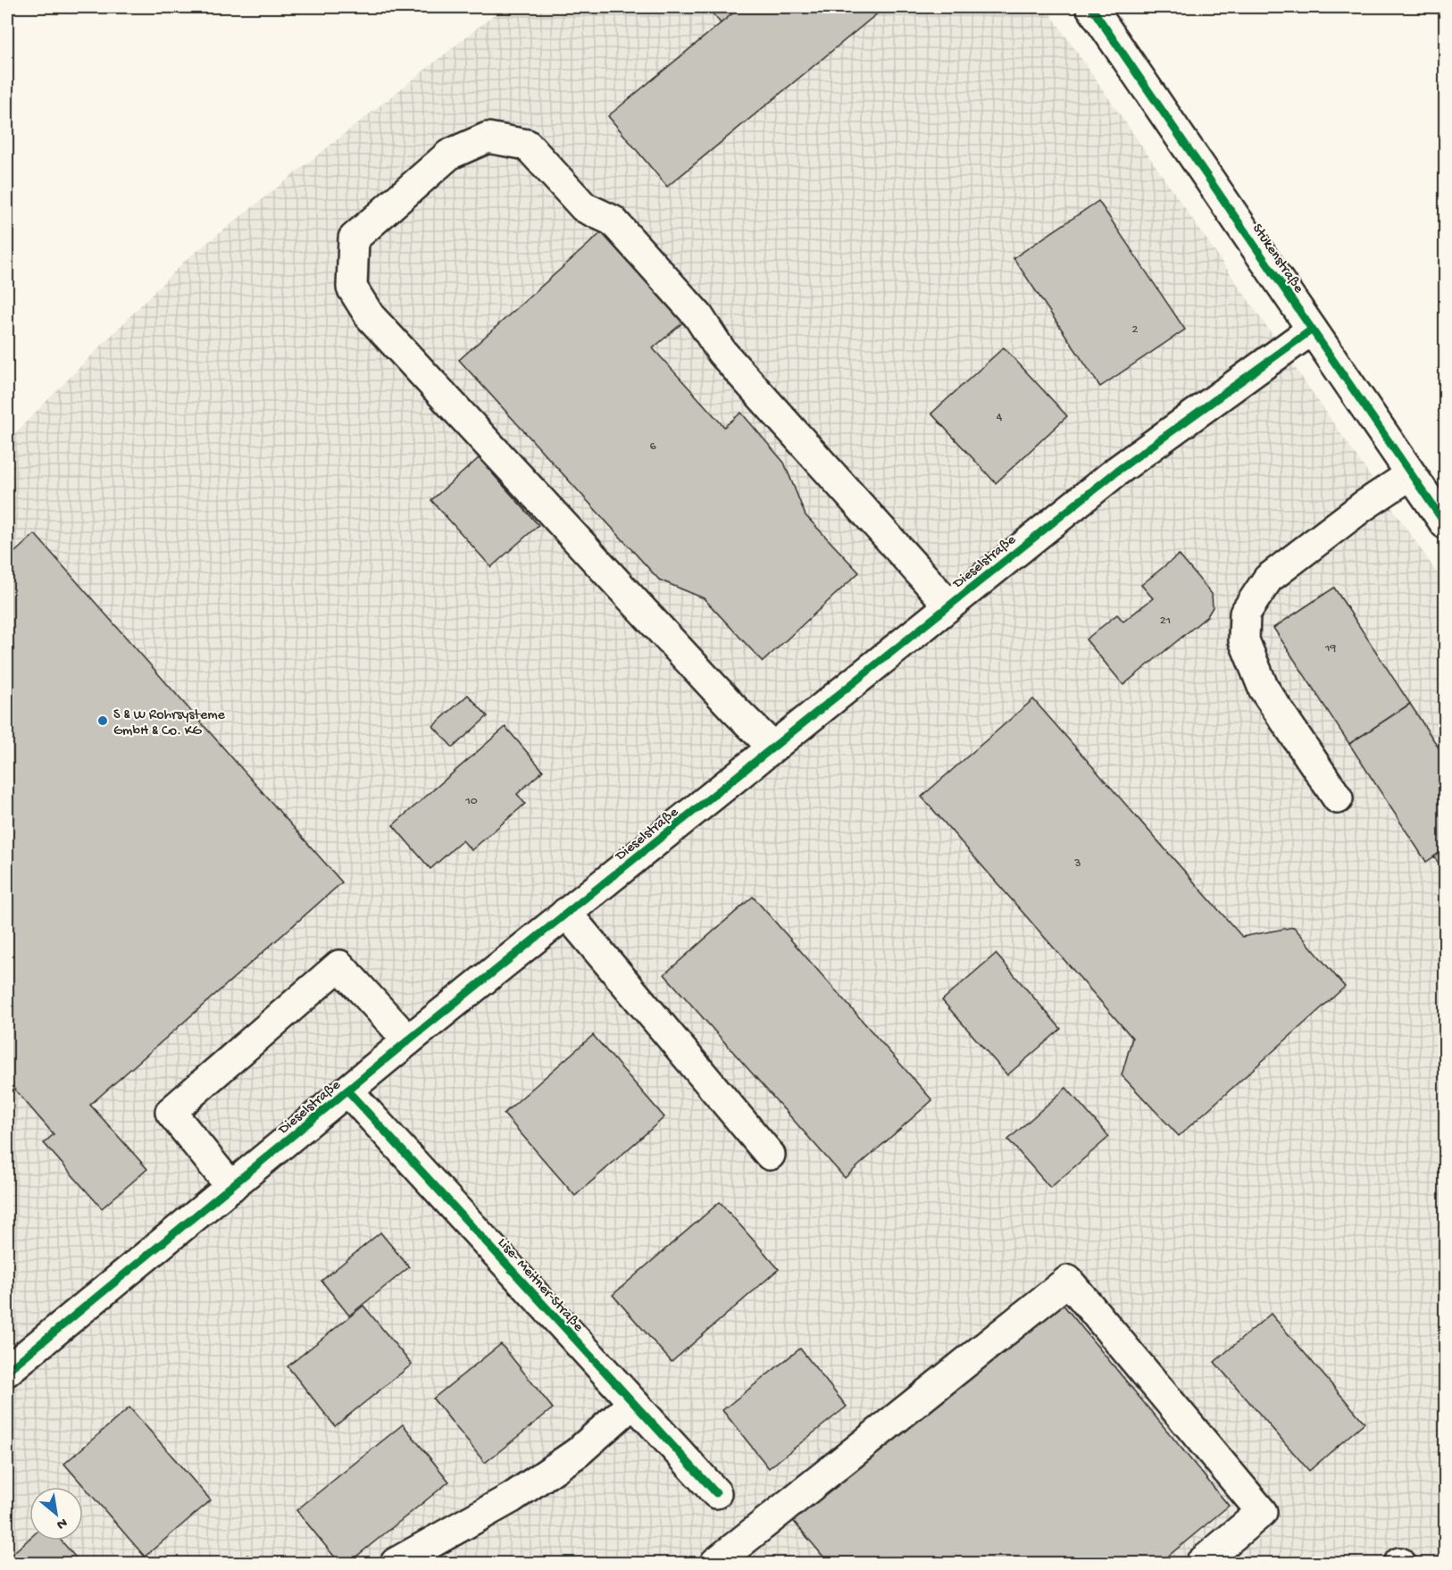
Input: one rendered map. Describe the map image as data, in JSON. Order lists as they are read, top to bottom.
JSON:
{
  "streets": {
    "street": ["Stükenstraße", "Dieselstraße", "Lise- Meitner-Straße"]
  },
  "crossings": [
    ["Stükenstraße", "Dieselstraße"],
    ["Dieselstraße", "Lise- Meitner-Straße"]
  ],
  "places": ["S & W Rohrsysteme GmbH & Co. KG"],
  "house_numbers": [
    "2",
    "4",
    "6",
    "21",
    "19",
    "10",
    "3"
  ],
  "north": "bottom right"
}
